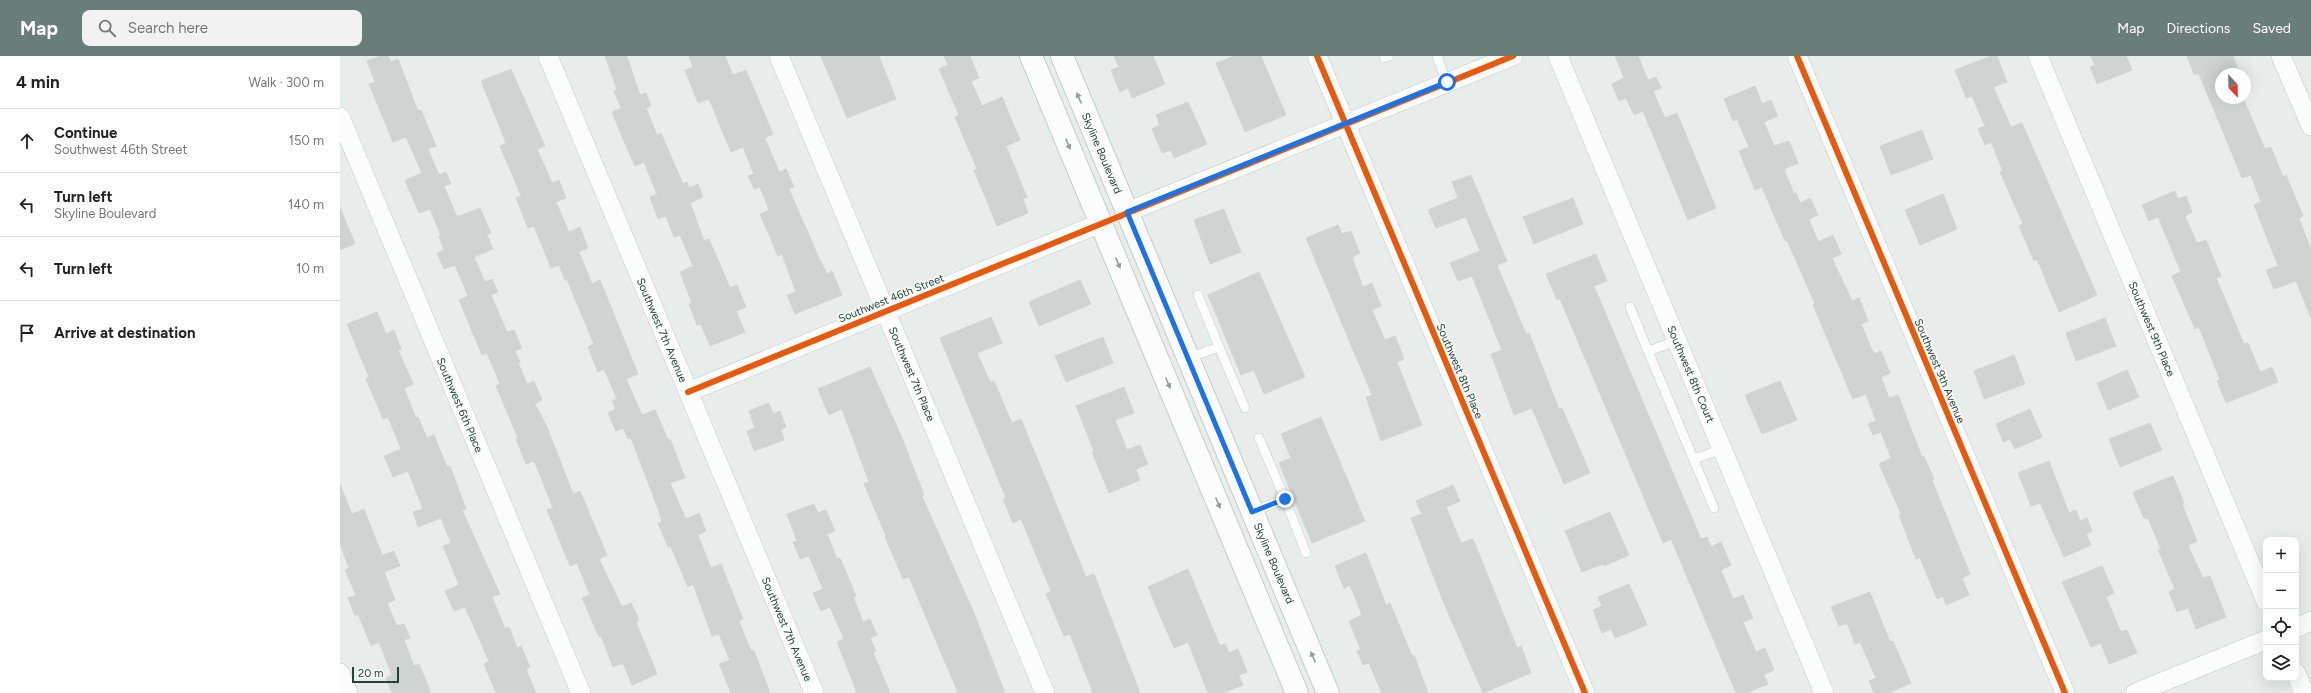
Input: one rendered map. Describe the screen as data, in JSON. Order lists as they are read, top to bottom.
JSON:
{
  "streets": {
    "street": [
      "Skyline Boulevard",
      "Southwest 46th Street",
      "Southwest 9th Place",
      "Southwest 7th Avenue",
      "Southwest 8th Place",
      "Southwest 9th Avenue",
      "Southwest 7th Place",
      "Southwest 8th Court",
      "Southwest 6th Place"
    ]
  },
  "crossings": [
    ["Southwest 46th Street", "Southwest 7th Avenue"],
    ["Southwest 46th Street", "Southwest 7th Place"]
  ],
  "scale_bar": "20 m",
  "north": "bottom",
  "page": {
    "header": "Map",
    "search": "Search here",
    "nav": ["Map", "Directions", "Saved"],
    "heading": ["4 min", "Walk · 300 m"],
    "list": [
      ["Continue", "Southwest 46th Street", "150 m"],
      ["Turn left", "Skyline Boulevard", "140 m"],
      ["Turn left", "10 m"],
      "Arrive at destination"
    ],
    "map_buttons": ["+", "−"],
    "scale": "20 m"
  }
}
